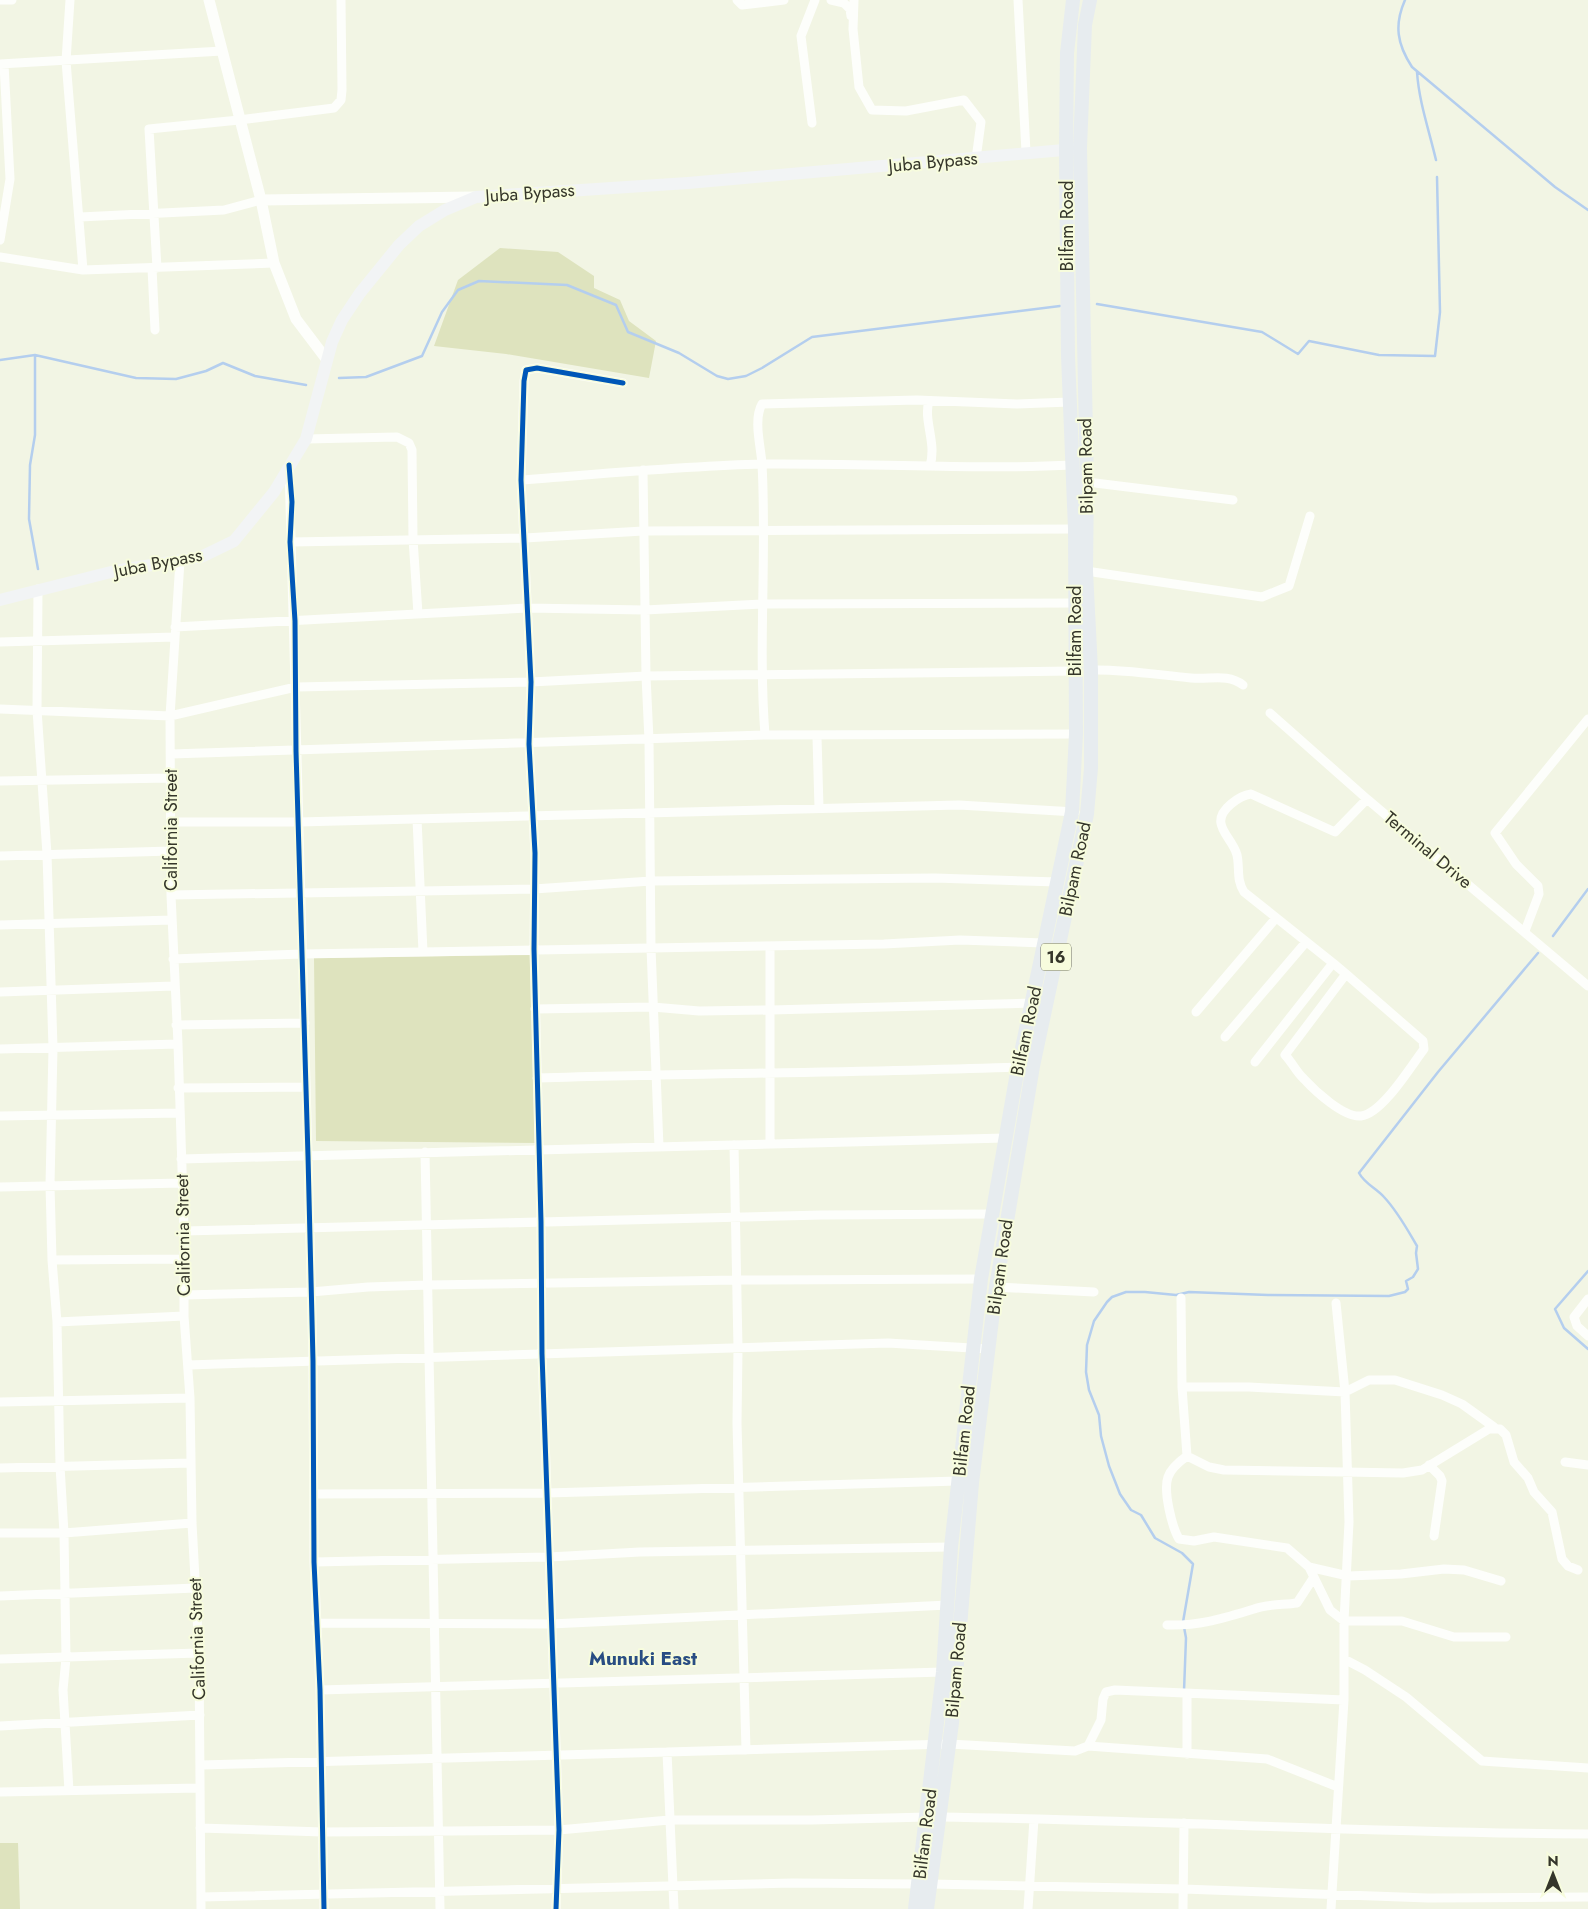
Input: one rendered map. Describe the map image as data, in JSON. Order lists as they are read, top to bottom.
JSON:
{
  "streets": {
    "main road": [
      "Juba Bypass",
      "Bilfam Road",
      "Bilpam Road",
      "16"
    ],
    "street": ["California Street", "Terminal Drive"]
  },
  "crossings": [
    ["Juba Bypass", "Bilpam Road"],
    ["Juba Bypass", "California Street"],
    ["Bilfam Road", "Bilpam Road"]
  ],
  "districts": ["Munuki East"],
  "north": "top"
}
